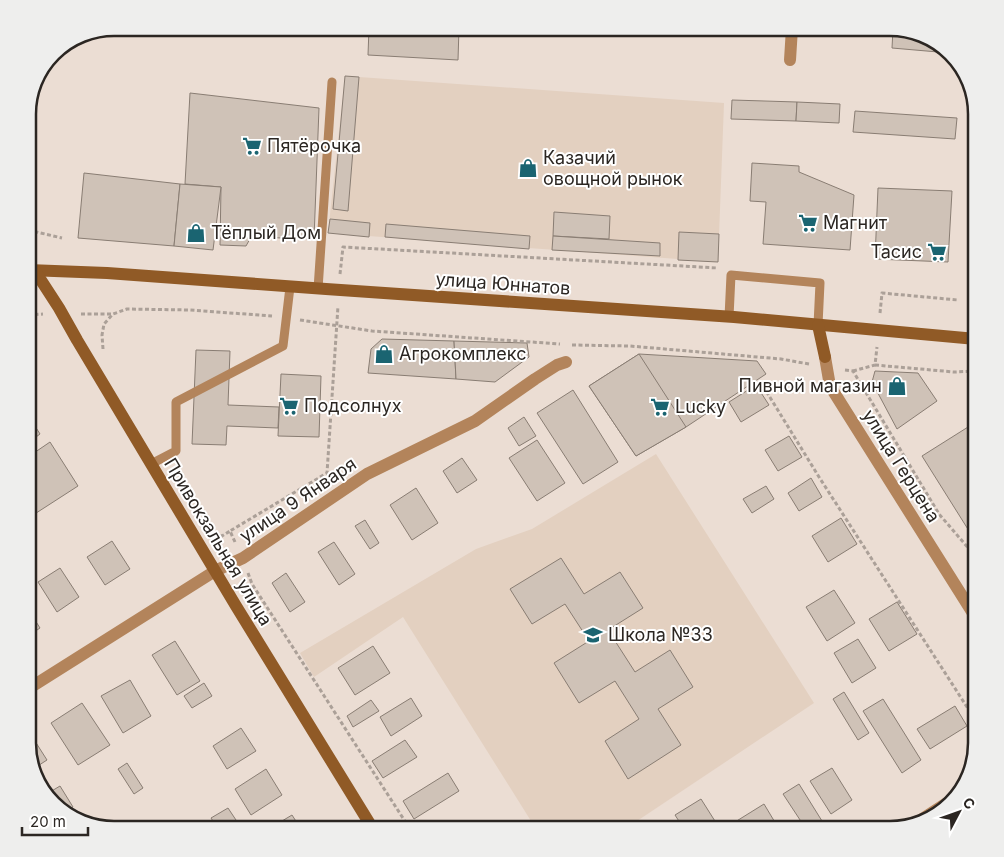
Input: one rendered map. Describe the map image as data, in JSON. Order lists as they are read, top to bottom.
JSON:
{
  "streets": {
    "street": [
      "улица Юннатов",
      "улица Герцена",
      "улица 9 Января",
      "Привокзальная улица"
    ]
  },
  "crossings": [
    ["улица Юннатов", "улица Герцена"],
    ["улица 9 Января", "Привокзальная улица"]
  ],
  "places": {
    "supermarket": [
      "Пятёрочка",
      "Магнит",
      "Тасис",
      "Подсолнух",
      "Lucky"
    ],
    "shop": [
      "Казачий овощной рынок",
      "Тёплый Дом",
      "Агрокомплекс",
      "Пивной магазин"
    ],
    "school or university": ["Школа №33"]
  },
  "scale_bar": "20 m",
  "north": "top right"
}
